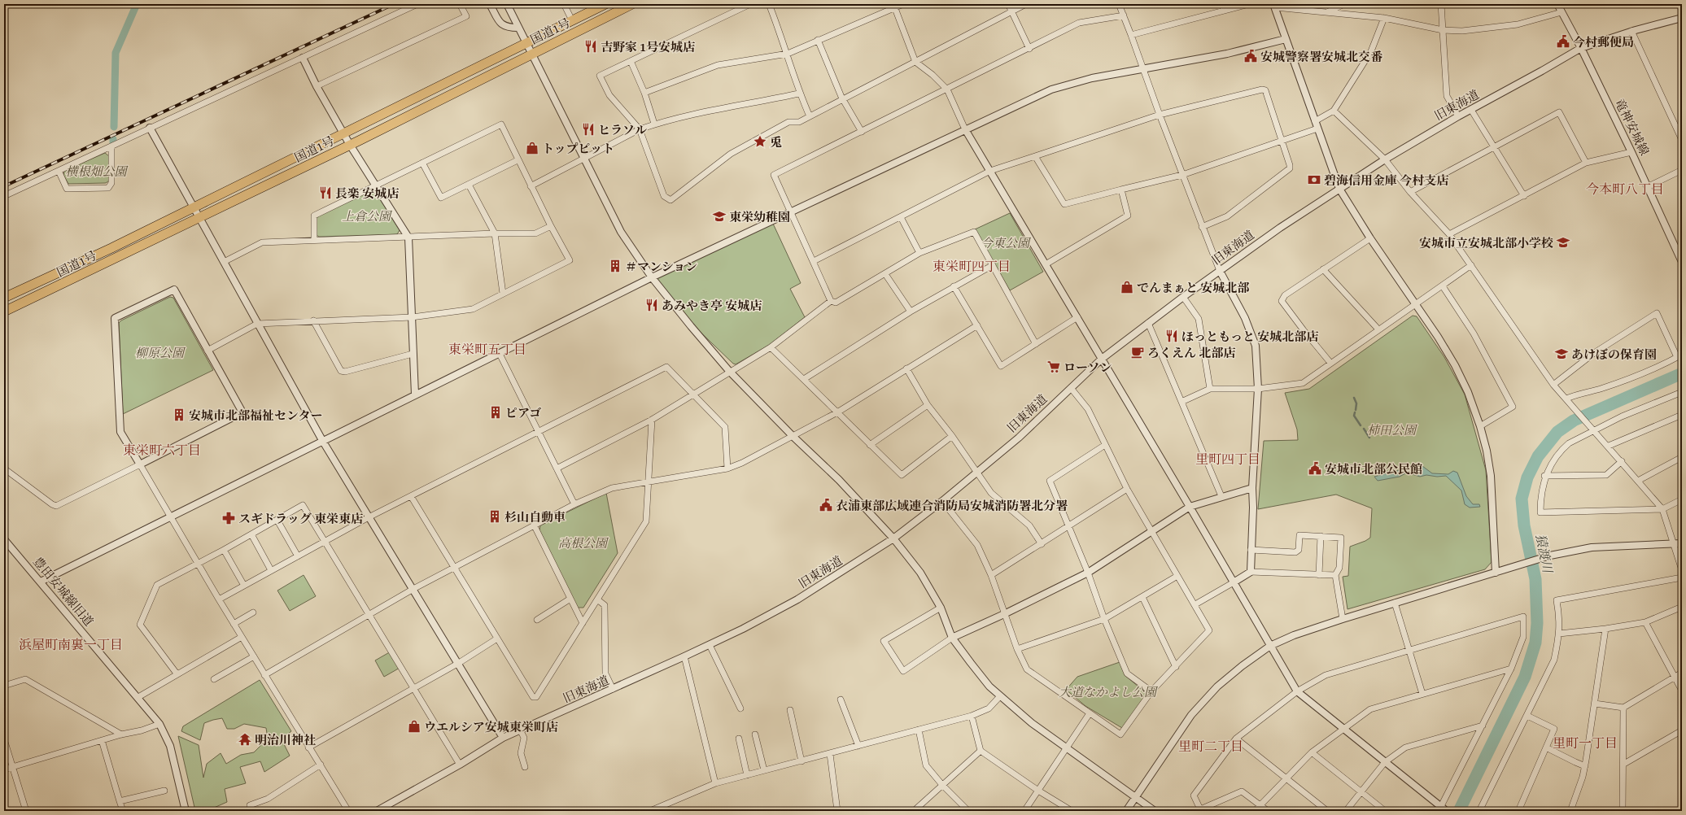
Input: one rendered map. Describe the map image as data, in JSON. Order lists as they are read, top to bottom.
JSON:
{
  "streets": {
    "highway": ["国道1号"],
    "street": ["旧東海道", "竜神安城線", "豊田安城線旧道"]
  },
  "crossings": [
    ["旧東海道", "竜神安城線"]
  ],
  "districts": [
    "今本町八丁目",
    "東栄町四丁目",
    "東栄町五丁目",
    "東栄町六丁目",
    "里町四丁目",
    "浜屋町南裏一丁目",
    "里町一丁目",
    "里町二丁目"
  ],
  "water": ["猿渡川"],
  "parks": [
    "横根畑公園",
    "上倉公園",
    "今東公園",
    "柳原公園",
    "柿田公園",
    "高根公園",
    "大道なかよし公園"
  ],
  "places": {
    "public building": [
      "今村郵便局",
      "安城警察署安城北交番",
      "安城市北部公民館",
      "衣浦東部広域連合消防局安城消防署北分署"
    ],
    "restaurant": [
      "吉野家 1号安城店",
      "ヒラソル",
      "長楽 安城店",
      "あみやき亭 安城店",
      "ほっともっと 安城北部店"
    ],
    "place": ["兎"],
    "shop": ["トップピット", "でんまぁと 安城北部", "ウエルシア安城東栄町店"],
    "bank": ["碧海信用金庫 今村支店"],
    "school or university": ["東栄幼稚園", "安城市立安城北部小学校", "あけぼの保育園"],
    "building": [
      "＃マンション",
      "ピアゴ",
      "安城市北部福祉センター",
      "杉山自動車"
    ],
    "cafe": ["ろくえん 北部店"],
    "supermarket": ["ローソン"],
    "pharmacy": ["スギドラッグ 東栄東店"],
    "temple": ["明治川神社"]
  }
}
